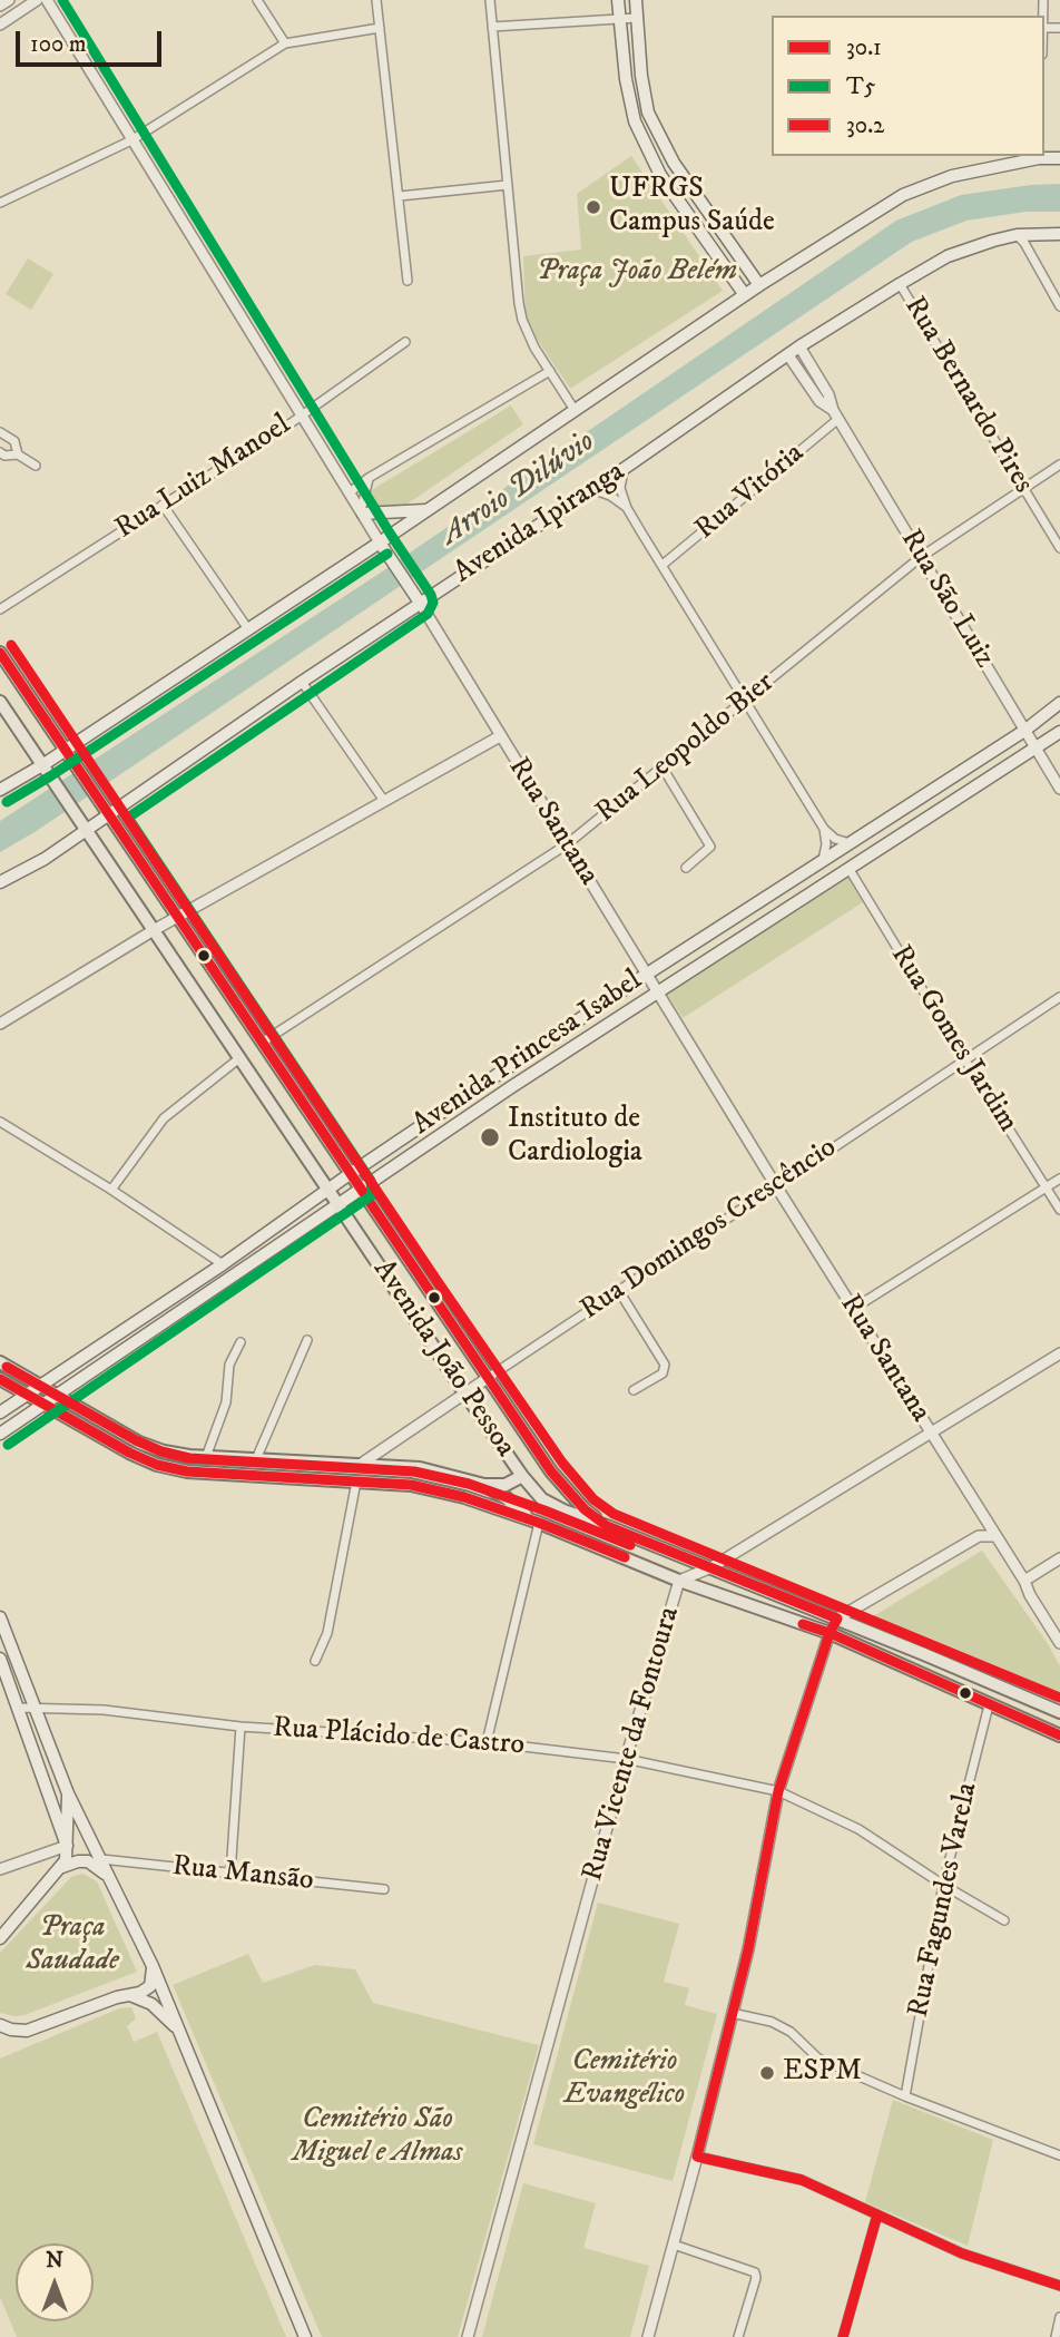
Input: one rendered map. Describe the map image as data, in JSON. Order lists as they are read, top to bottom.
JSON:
{
  "streets": {
    "main road": [
      "Avenida Ipiranga",
      "Rua Santana",
      "Avenida Princesa Isabel",
      "Avenida João Pessoa"
    ],
    "street": [
      "Rua Bernardo Pires",
      "Rua Luiz Manoel",
      "Rua Vitória",
      "Rua São Luiz",
      "Rua Leopoldo Bier",
      "Rua Gomes Jardim",
      "Rua Domingos Crescêncio",
      "Rua Plácido de Castro",
      "Rua Vicente da Fontoura",
      "Rua Mansão",
      "Rua Fagundes Varela"
    ]
  },
  "crossings": [
    ["Rua Bernardo Pires", "Avenida Ipiranga"],
    ["Rua Bernardo Pires", "Rua Leopoldo Bier"],
    ["Rua Luiz Manoel", "Rua Santana"],
    ["Rua Vitória", "Rua São Luiz"],
    ["Avenida Ipiranga", "Rua São Luiz"],
    ["Avenida Ipiranga", "Rua Santana"],
    ["Avenida Ipiranga", "Avenida João Pessoa"],
    ["Rua São Luiz", "Rua Leopoldo Bier"],
    ["Rua São Luiz", "Avenida Princesa Isabel"],
    ["Rua Leopoldo Bier", "Rua Santana"],
    ["Rua Leopoldo Bier", "Avenida João Pessoa"],
    ["Rua Santana", "Avenida Princesa Isabel"],
    ["Rua Santana", "Rua Domingos Crescêncio"],
    ["Rua Santana", "Rua Vicente da Fontoura"],
    ["Rua Gomes Jardim", "Avenida Princesa Isabel"],
    ["Rua Gomes Jardim", "Rua Domingos Crescêncio"],
    ["Avenida Princesa Isabel", "Avenida João Pessoa"],
    ["Rua Domingos Crescêncio", "Avenida João Pessoa"],
    ["Rua Plácido de Castro", "Rua Vicente da Fontoura"],
    ["Rua Plácido de Castro", "Rua Fagundes Varela"]
  ],
  "water": ["Arroio Dilúvio"],
  "parks": [
    "Praça João Belém",
    "Praça Saudade",
    "Cemitério Evangélico",
    "Cemitério São Miguel e Almas"
  ],
  "places": ["UFRGS Campus Saúde", "Instituto de Cardiologia", "ESPM"],
  "lines": ["transit line T5", "transit line 30.2", "transit line 30.1"],
  "legend": ["30.1", "T5", "30.2"],
  "scale_bar": "100 m",
  "north": "top"
}
